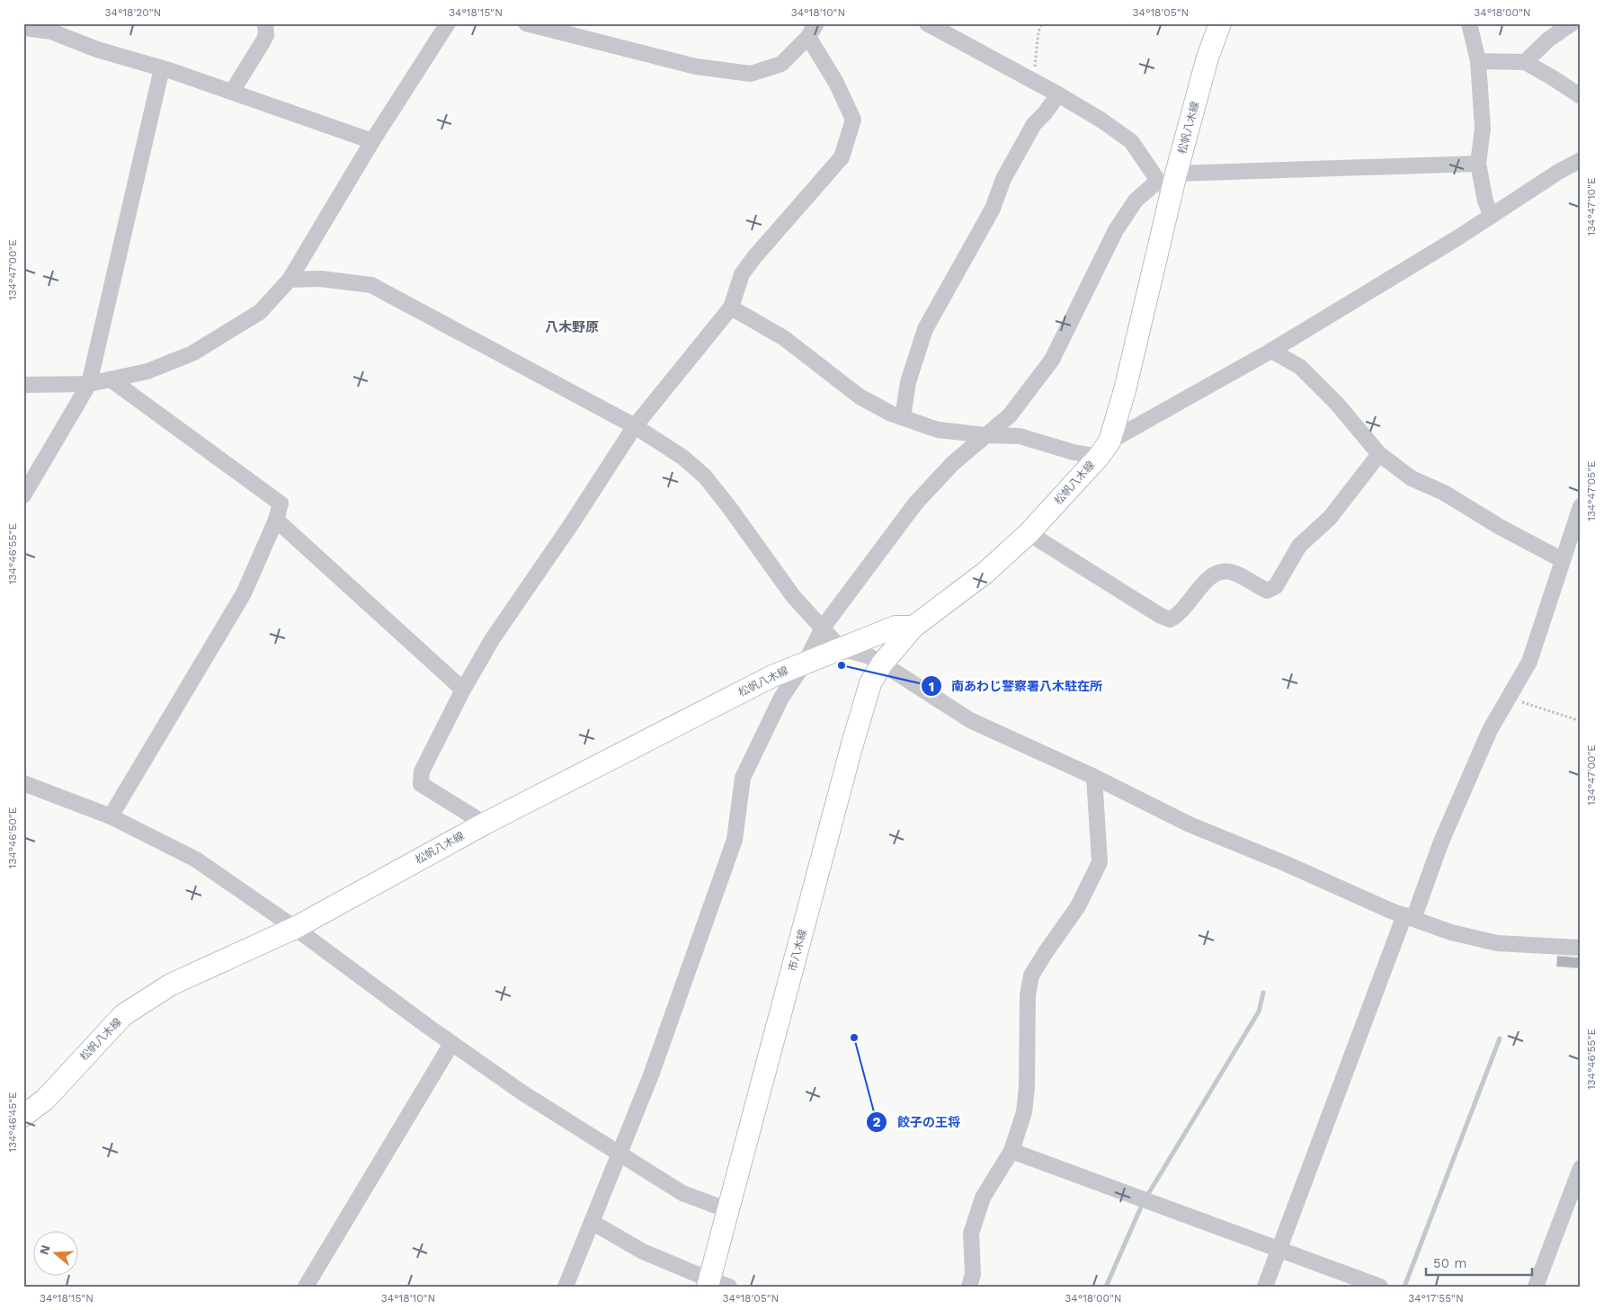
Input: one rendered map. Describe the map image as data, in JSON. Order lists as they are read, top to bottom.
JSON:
{
  "streets": {
    "main road": ["松帆八木線", "市八木線"]
  },
  "crossings": [
    ["松帆八木線", "市八木線"]
  ],
  "districts": ["八木野原"],
  "places": ["南あわじ警察署八木駐在所", "餃子の王将"],
  "scale_bar": "50 m",
  "north": "left",
  "coordinates": [
    "34°18'20\"N",
    "34°18'15\"N",
    "34°18'10\"N",
    "34°18'05\"N",
    "34°18'00\"N",
    "134°47'10\"E",
    "134°47'00\"E",
    "134°47'05\"E",
    "134°46'55\"E",
    "134°46'50\"E",
    "134°46'45\"E",
    "34°17'55\"N"
  ]
}
